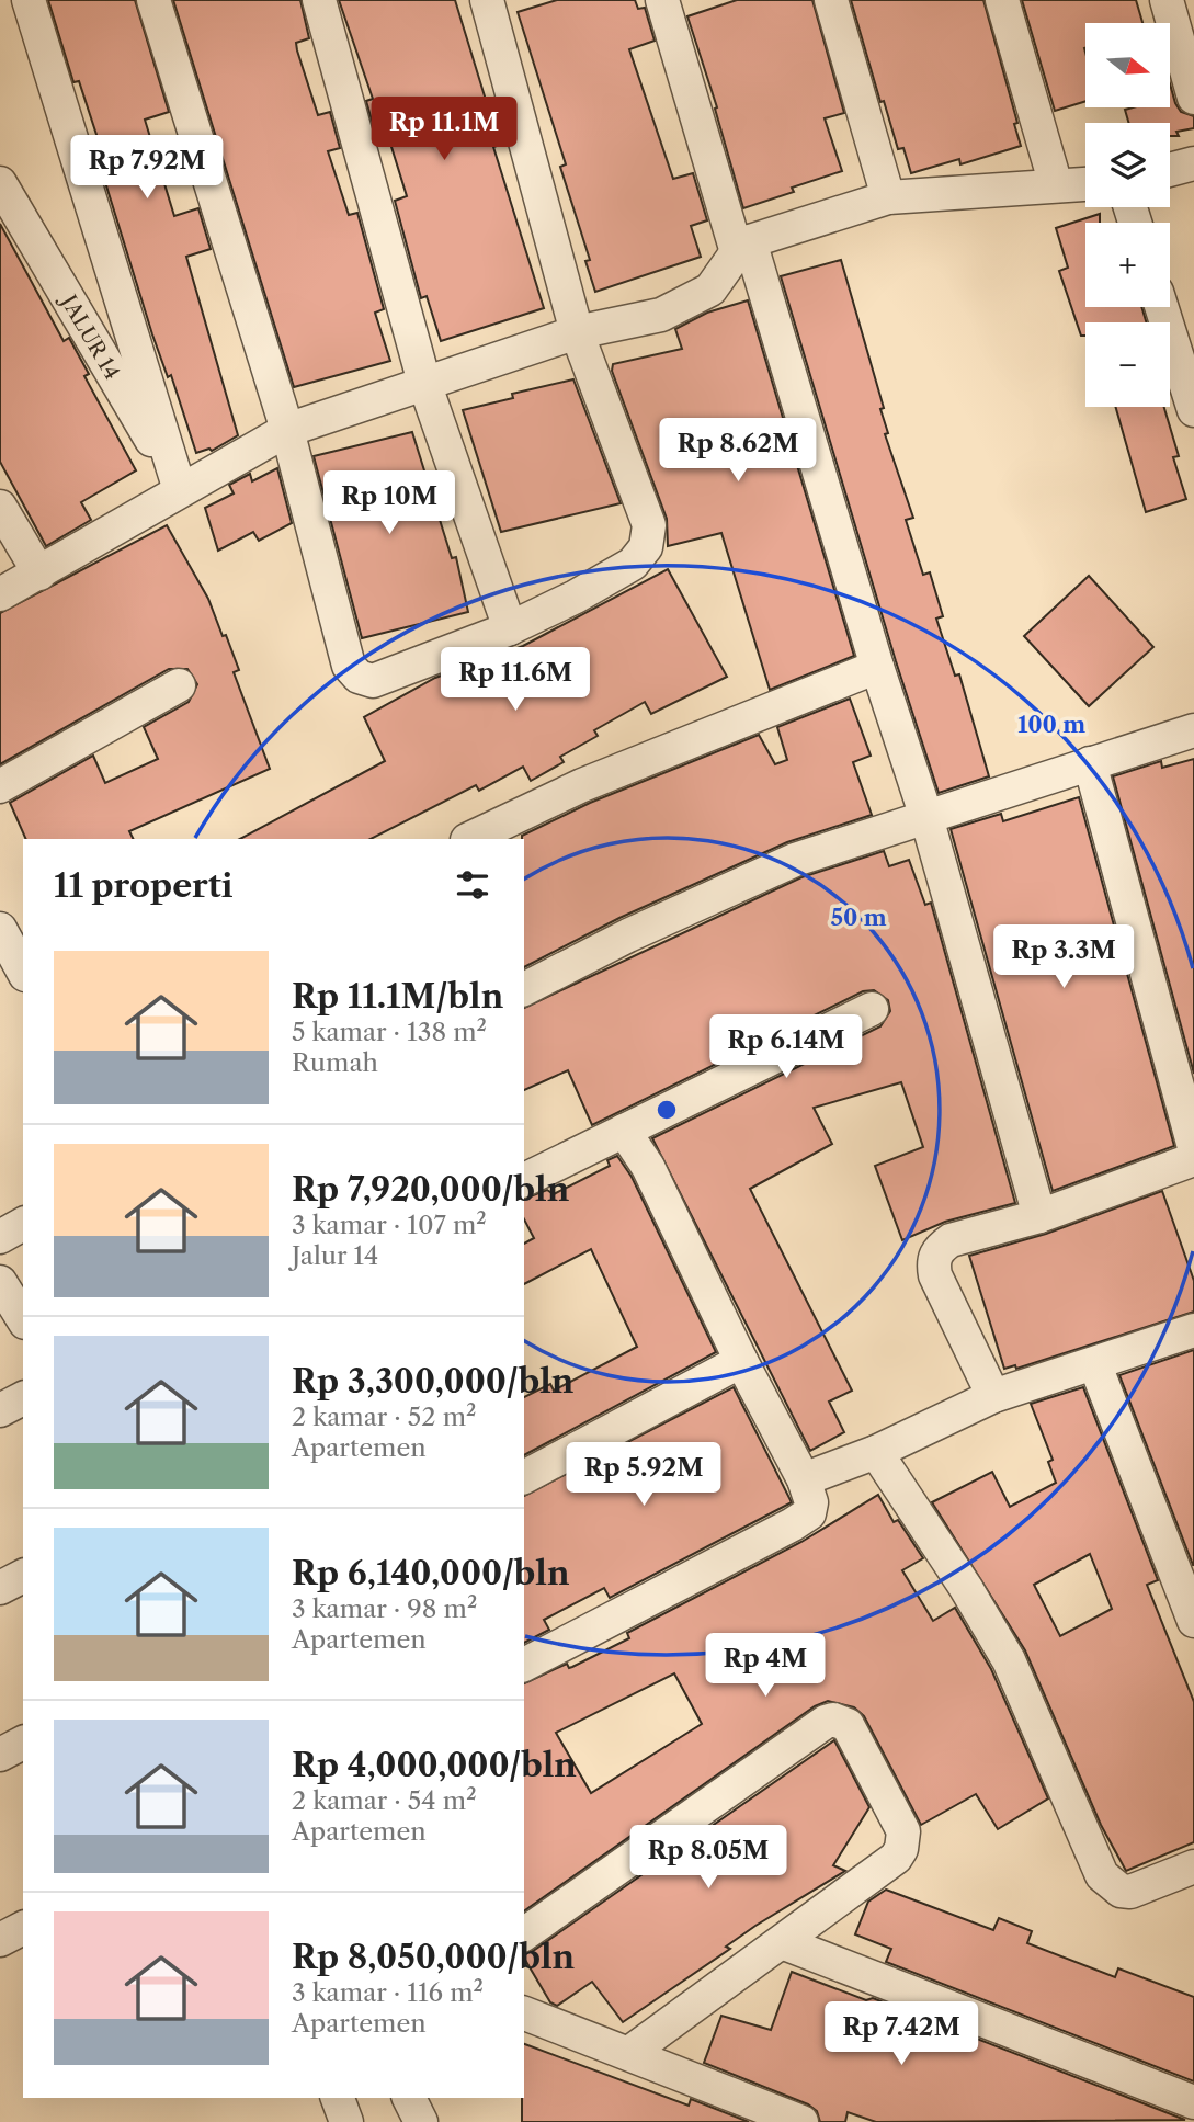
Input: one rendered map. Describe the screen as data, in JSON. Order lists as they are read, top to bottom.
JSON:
{
  "streets": {
    "street": ["JALUR 14"]
  },
  "north": "right",
  "page": {
    "map_buttons": ["+", "−"],
    "price": [
      "Rp 11.1M",
      "Rp 7.92M",
      "Rp 8.62M",
      "Rp 10M",
      "Rp 11.6M",
      "Rp 3.3M",
      "Rp 6.14M",
      "Rp 5.92M",
      "Rp 4M",
      "Rp 8.05M",
      "Rp 7.42M"
    ],
    "heading": "11 properti",
    "list": [
      {
        "name": "Rp 11.1M/bln",
        "note": "5 kamar · 138 m² · Rumah"
      },
      {
        "name": "Rp 7,920,000/bln",
        "note": "3 kamar · 107 m² · Jalur 14"
      },
      {
        "name": "Rp 3,300,000/bln",
        "note": "2 kamar · 52 m² · Apartemen"
      },
      {
        "name": "Rp 6,140,000/bln",
        "note": "3 kamar · 98 m² · Apartemen"
      },
      {
        "name": "Rp 4,000,000/bln",
        "note": "2 kamar · 54 m² · Apartemen"
      },
      {
        "name": "Rp 8,050,000/bln",
        "note": "3 kamar · 116 m² · Apartemen"
      }
    ]
  },
  "rings": ["100 m", "50 m"]
}
